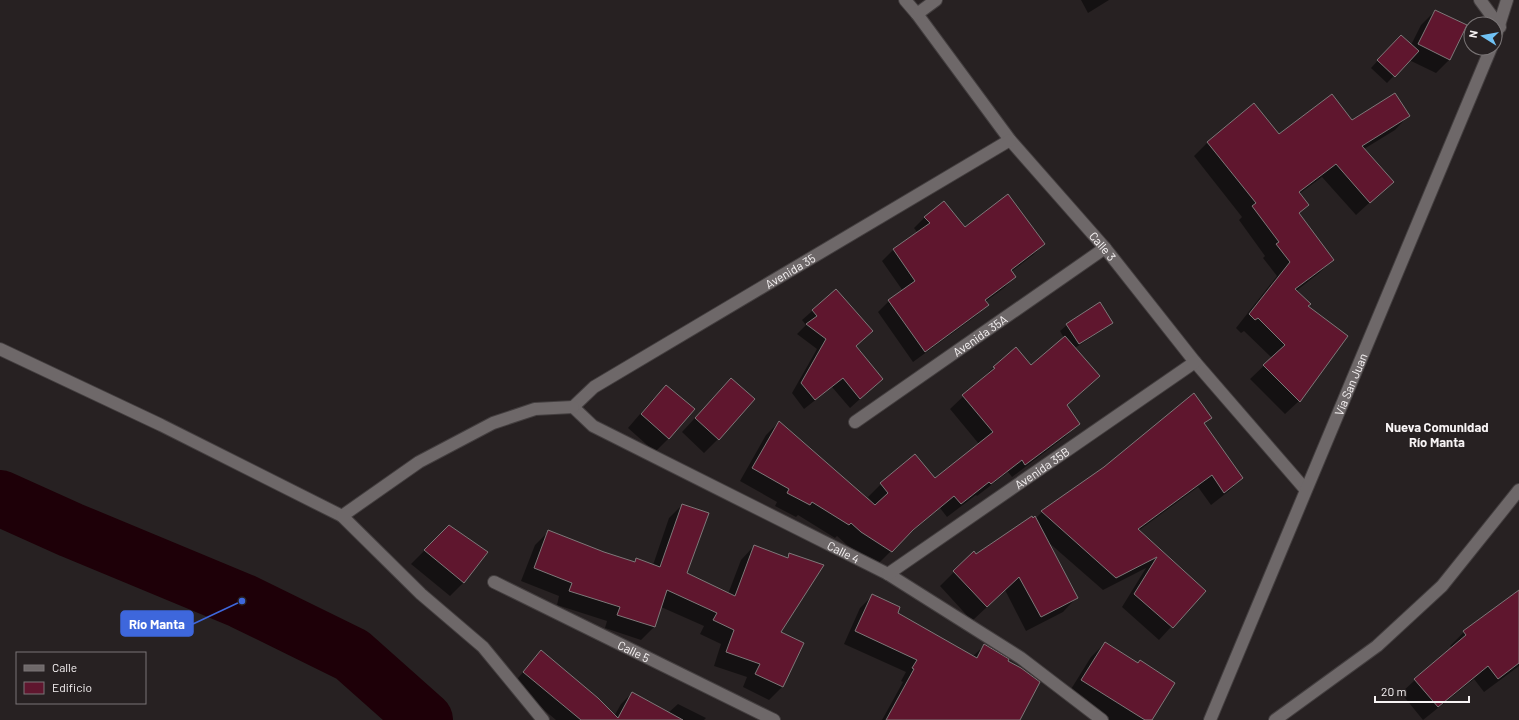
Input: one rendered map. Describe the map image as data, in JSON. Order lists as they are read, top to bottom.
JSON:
{
  "streets": {
    "street": [
      "Calle 3",
      "Avenida 35",
      "Avenida 35A",
      "Vía San Juan",
      "Avenida 35B",
      "Calle 4",
      "Calle 5"
    ]
  },
  "crossings": [
    ["Calle 3", "Avenida 35"],
    ["Calle 3", "Avenida 35A"],
    ["Calle 3", "Vía San Juan"],
    ["Calle 3", "Avenida 35B"],
    ["Avenida 35", "Calle 4"],
    ["Avenida 35B", "Calle 4"]
  ],
  "districts": ["Nueva Comunidad Río Manta"],
  "places": ["Río Manta"],
  "legend": ["Calle", "Edificio"],
  "scale_bar": "20 m",
  "north": "left"
}
